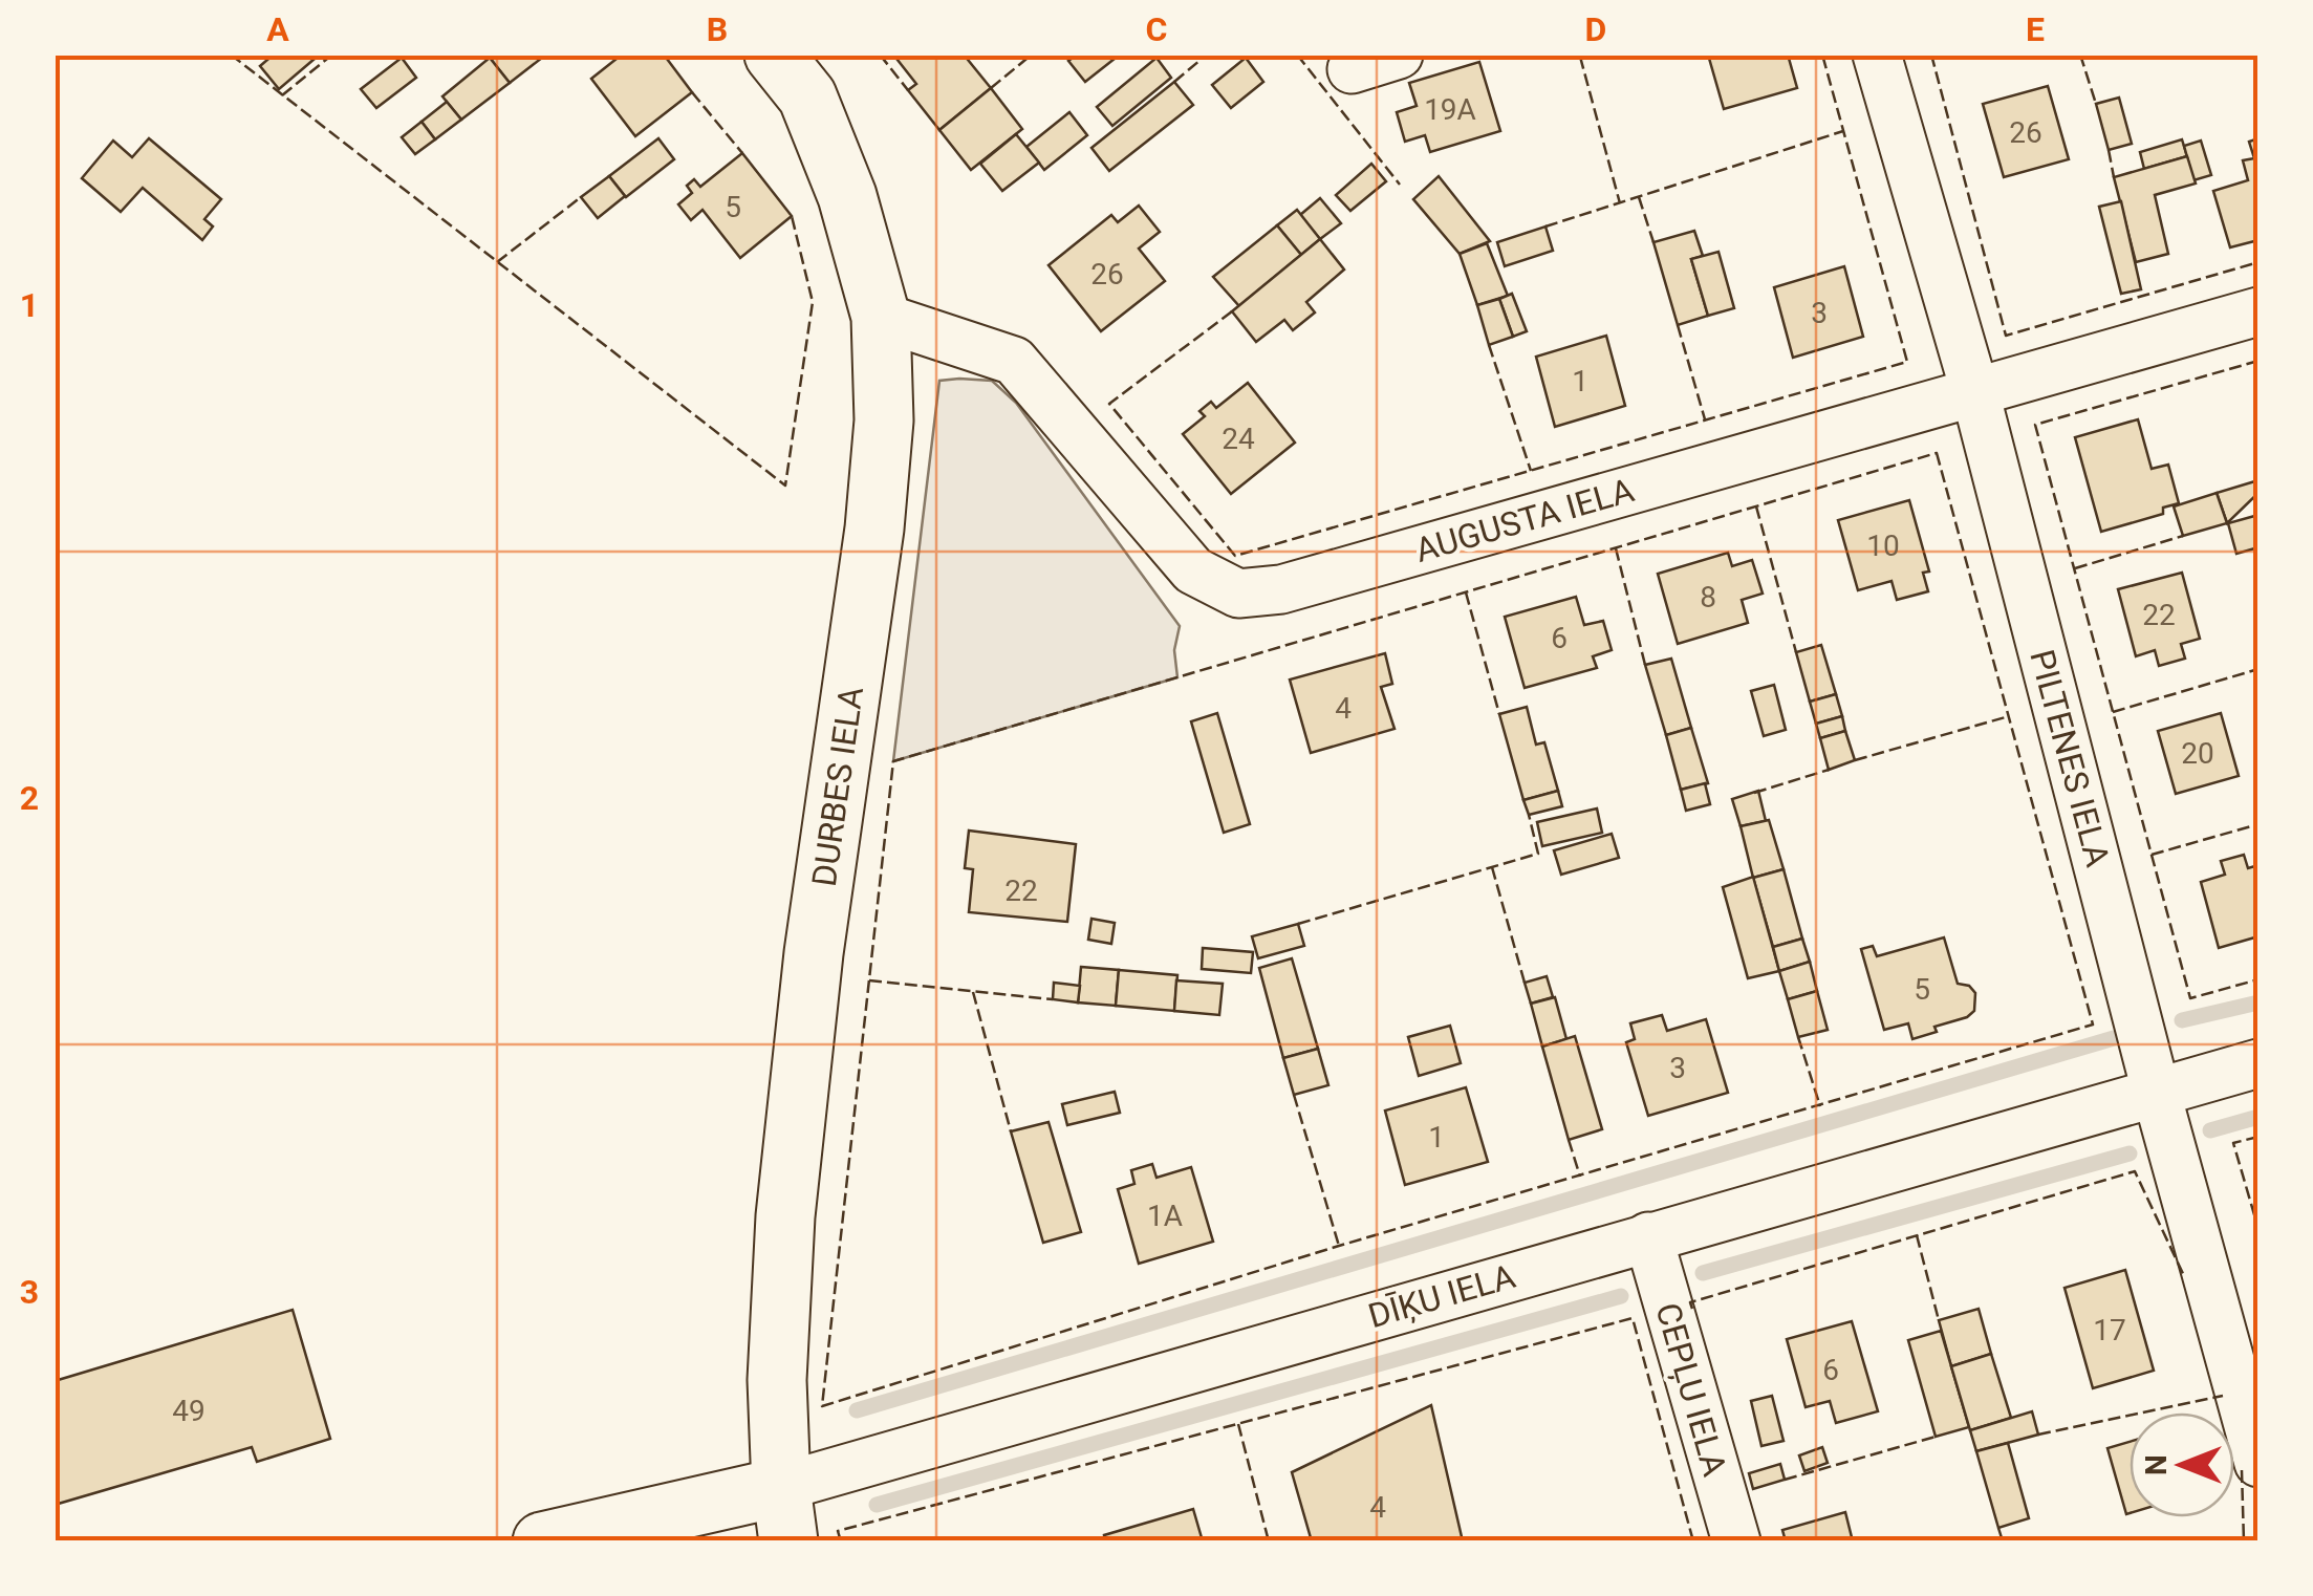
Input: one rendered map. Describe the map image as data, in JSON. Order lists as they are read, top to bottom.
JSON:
{
  "streets": {
    "main road": ["DURBES IELA", "DĪĶU IELA"],
    "street": ["AUGUSTA IELA", "PILTENES IELA", "CEPĻU IELA"]
  },
  "crossings": [
    ["AUGUSTA IELA", "PILTENES IELA"],
    ["AUGUSTA IELA", "DURBES IELA"],
    ["PILTENES IELA", "DĪĶU IELA"],
    ["DURBES IELA", "DĪĶU IELA"],
    ["DĪĶU IELA", "CEPĻU IELA"]
  ],
  "house_numbers": [
    "19A",
    "26",
    "5",
    "26",
    "3",
    "1",
    "24",
    "10",
    "8",
    "22",
    "6",
    "4",
    "20",
    "22",
    "5",
    "3",
    "1",
    "1A",
    "17",
    "6",
    "49",
    "4"
  ],
  "north": "left",
  "grid": {
    "columns": [
      "A",
      "B",
      "C",
      "D",
      "E"
    ],
    "rows": ["1", "2", "3"]
  }
}
